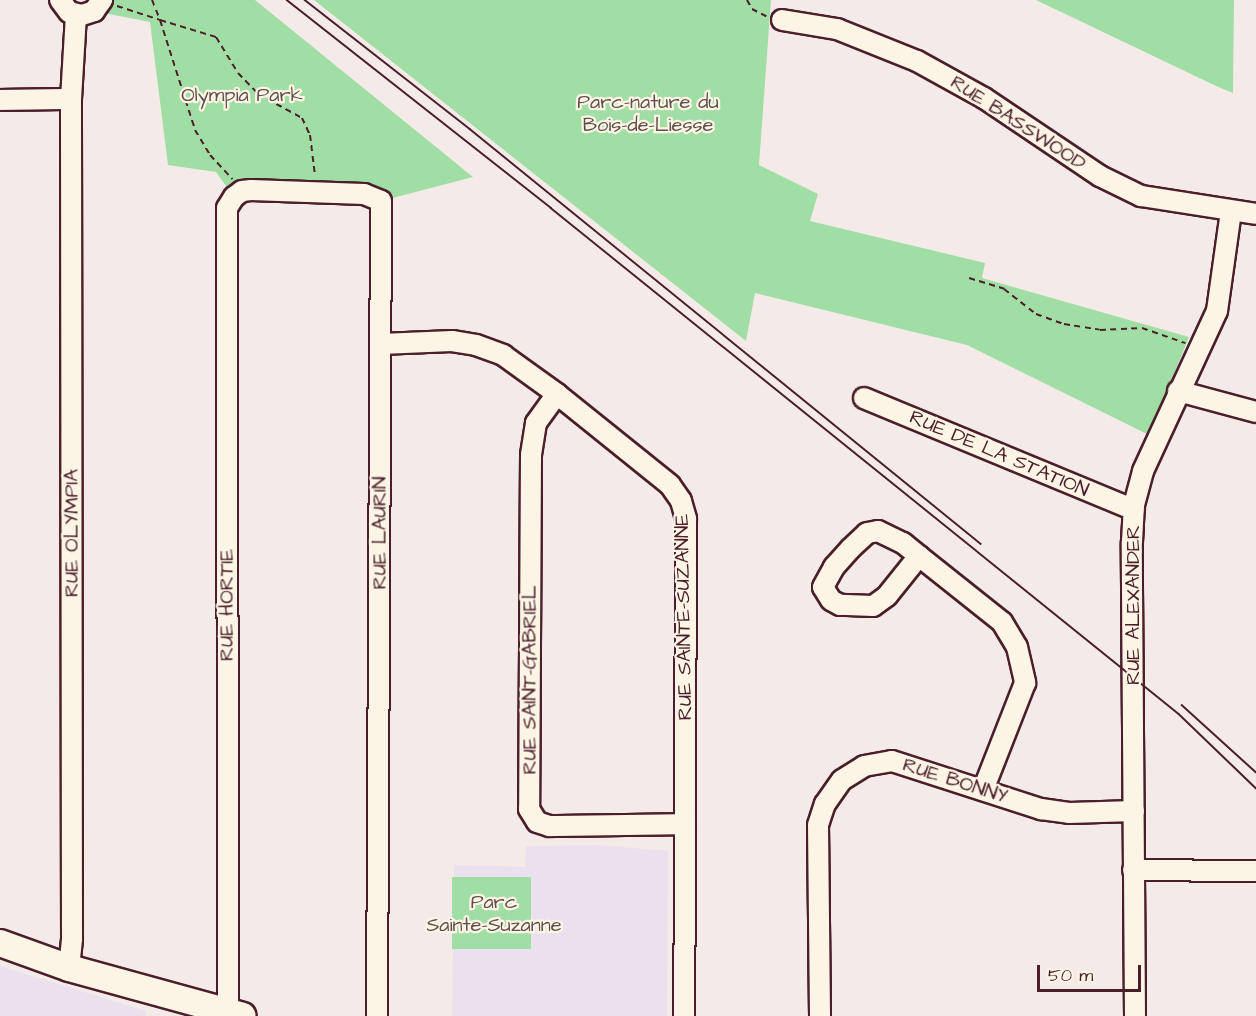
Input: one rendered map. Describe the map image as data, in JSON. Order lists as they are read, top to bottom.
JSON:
{
  "streets": {
    "street": [
      "RUE BASSWOOD",
      "RUE DE LA STATION",
      "RUE OLYMPIA",
      "RUE LAURIN",
      "RUE HORTIE",
      "RUE ALEXANDER",
      "RUE SAINTE-SUZANNE",
      "RUE SAINT-GABRIEL",
      "RUE BONNY"
    ]
  },
  "crossings": [
    ["RUE BASSWOOD", "RUE ALEXANDER"],
    ["RUE DE LA STATION", "RUE ALEXANDER"],
    ["RUE LAURIN", "RUE HORTIE"],
    ["RUE LAURIN", "RUE SAINTE-SUZANNE"],
    ["RUE ALEXANDER", "RUE BONNY"],
    ["RUE SAINTE-SUZANNE", "RUE SAINT-GABRIEL"]
  ],
  "parks": ["Olympia Park", "Parc-nature du Bois-de-Liesse", "Parc Sainte-Suzanne"],
  "scale_bar": "50 m"
}
